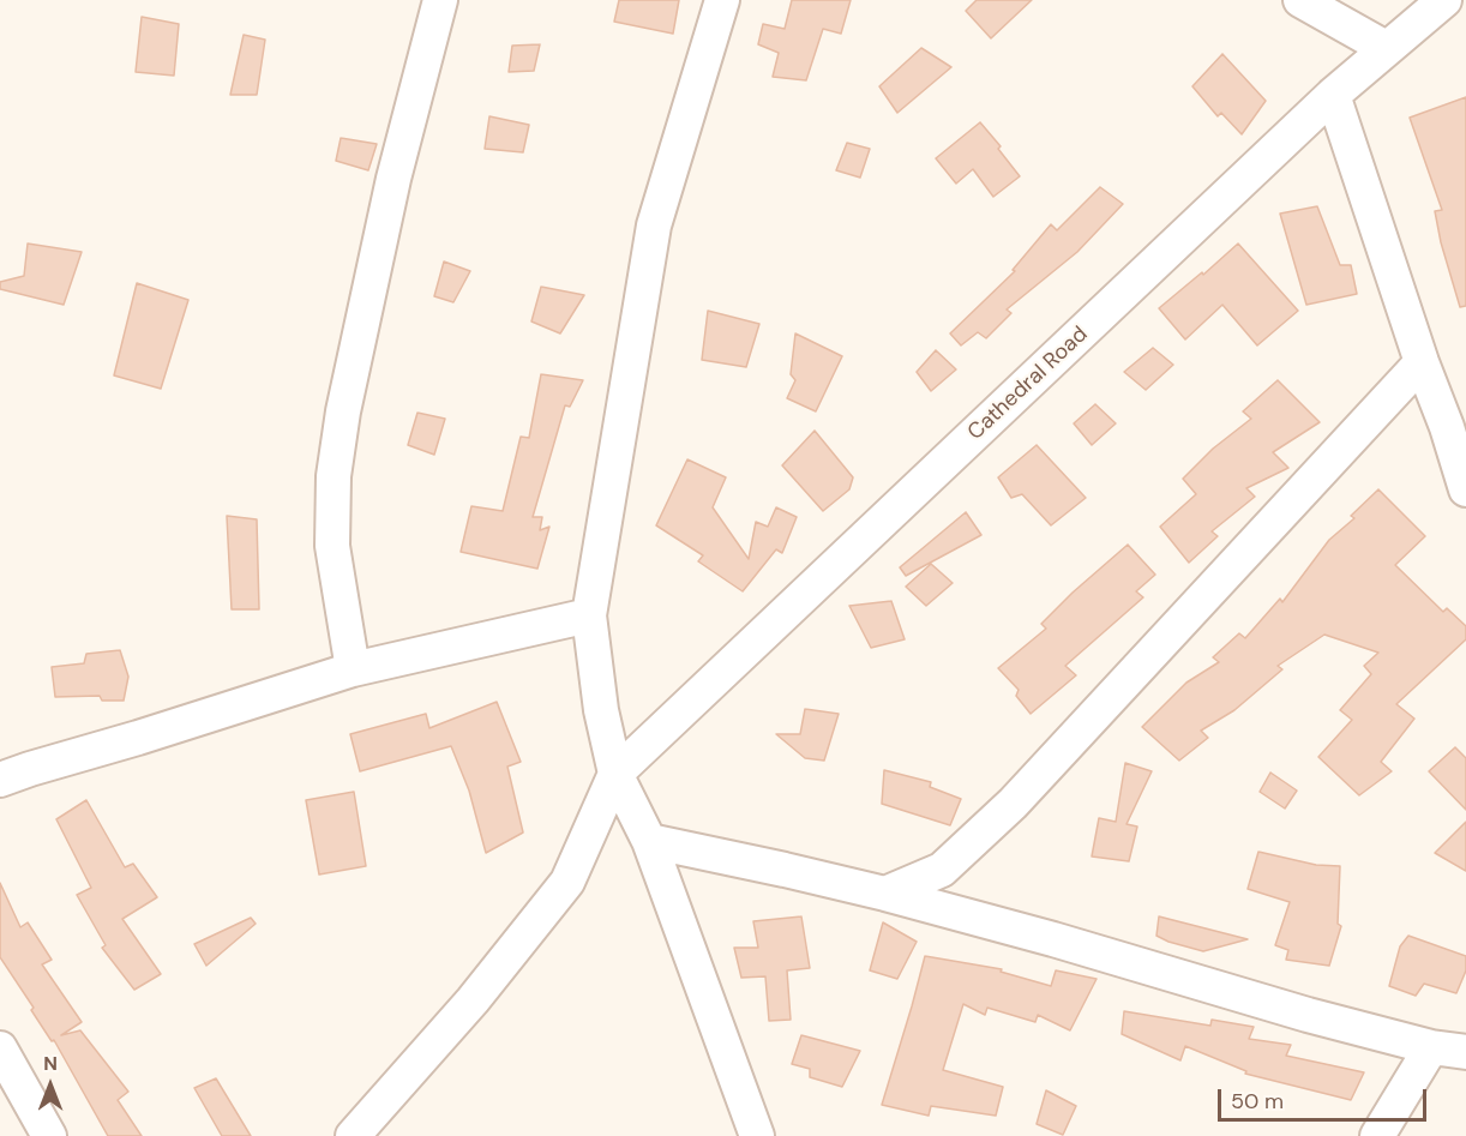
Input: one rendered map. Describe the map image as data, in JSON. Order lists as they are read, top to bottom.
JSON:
{
  "streets": {
    "street": ["Cathedral Road"]
  },
  "scale_bar": "50 m",
  "north": "top"
}
